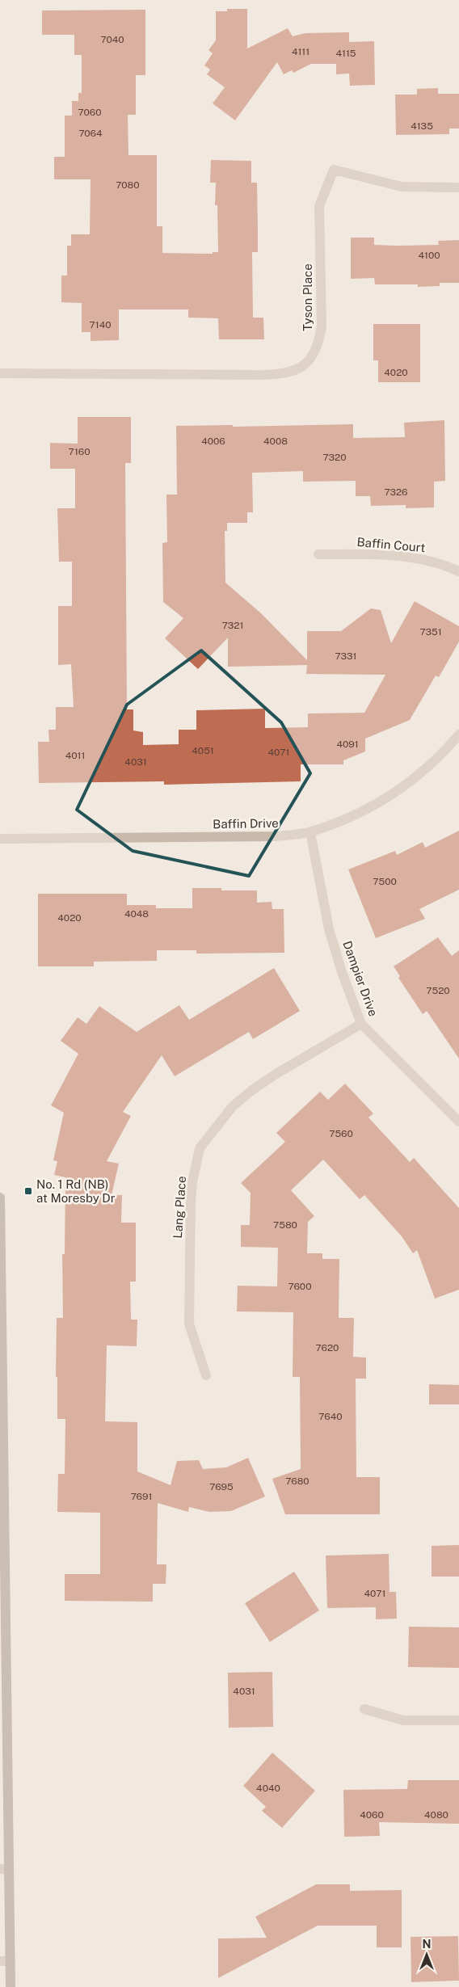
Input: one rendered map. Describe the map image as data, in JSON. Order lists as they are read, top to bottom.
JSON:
{
  "streets": {
    "street": [
      "Tyson Place",
      "Baffin Court",
      "Baffin Drive",
      "Dampier Drive",
      "Lang Place"
    ]
  },
  "crossings": [
    ["Baffin Drive", "Dampier Drive"],
    ["Dampier Drive", "Lang Place"]
  ],
  "places": {
    "transit": ["No. 1 Rd (NB) at Moresby Dr"]
  },
  "house_numbers": [
    "7040",
    "4111",
    "4115",
    "7060",
    "4135",
    "7064",
    "7080",
    "4100",
    "7140",
    "4020",
    "4006",
    "4008",
    "7160",
    "7320",
    "7326",
    "7321",
    "7351",
    "7331",
    "4091",
    "4051",
    "4071",
    "4011",
    "4031",
    "7500",
    "4048",
    "4020",
    "7520",
    "7560",
    "7580",
    "7600",
    "7620",
    "7640",
    "7680",
    "7695",
    "7691",
    "4071",
    "4031",
    "4040",
    "4060",
    "4080"
  ],
  "north": "top"
}
